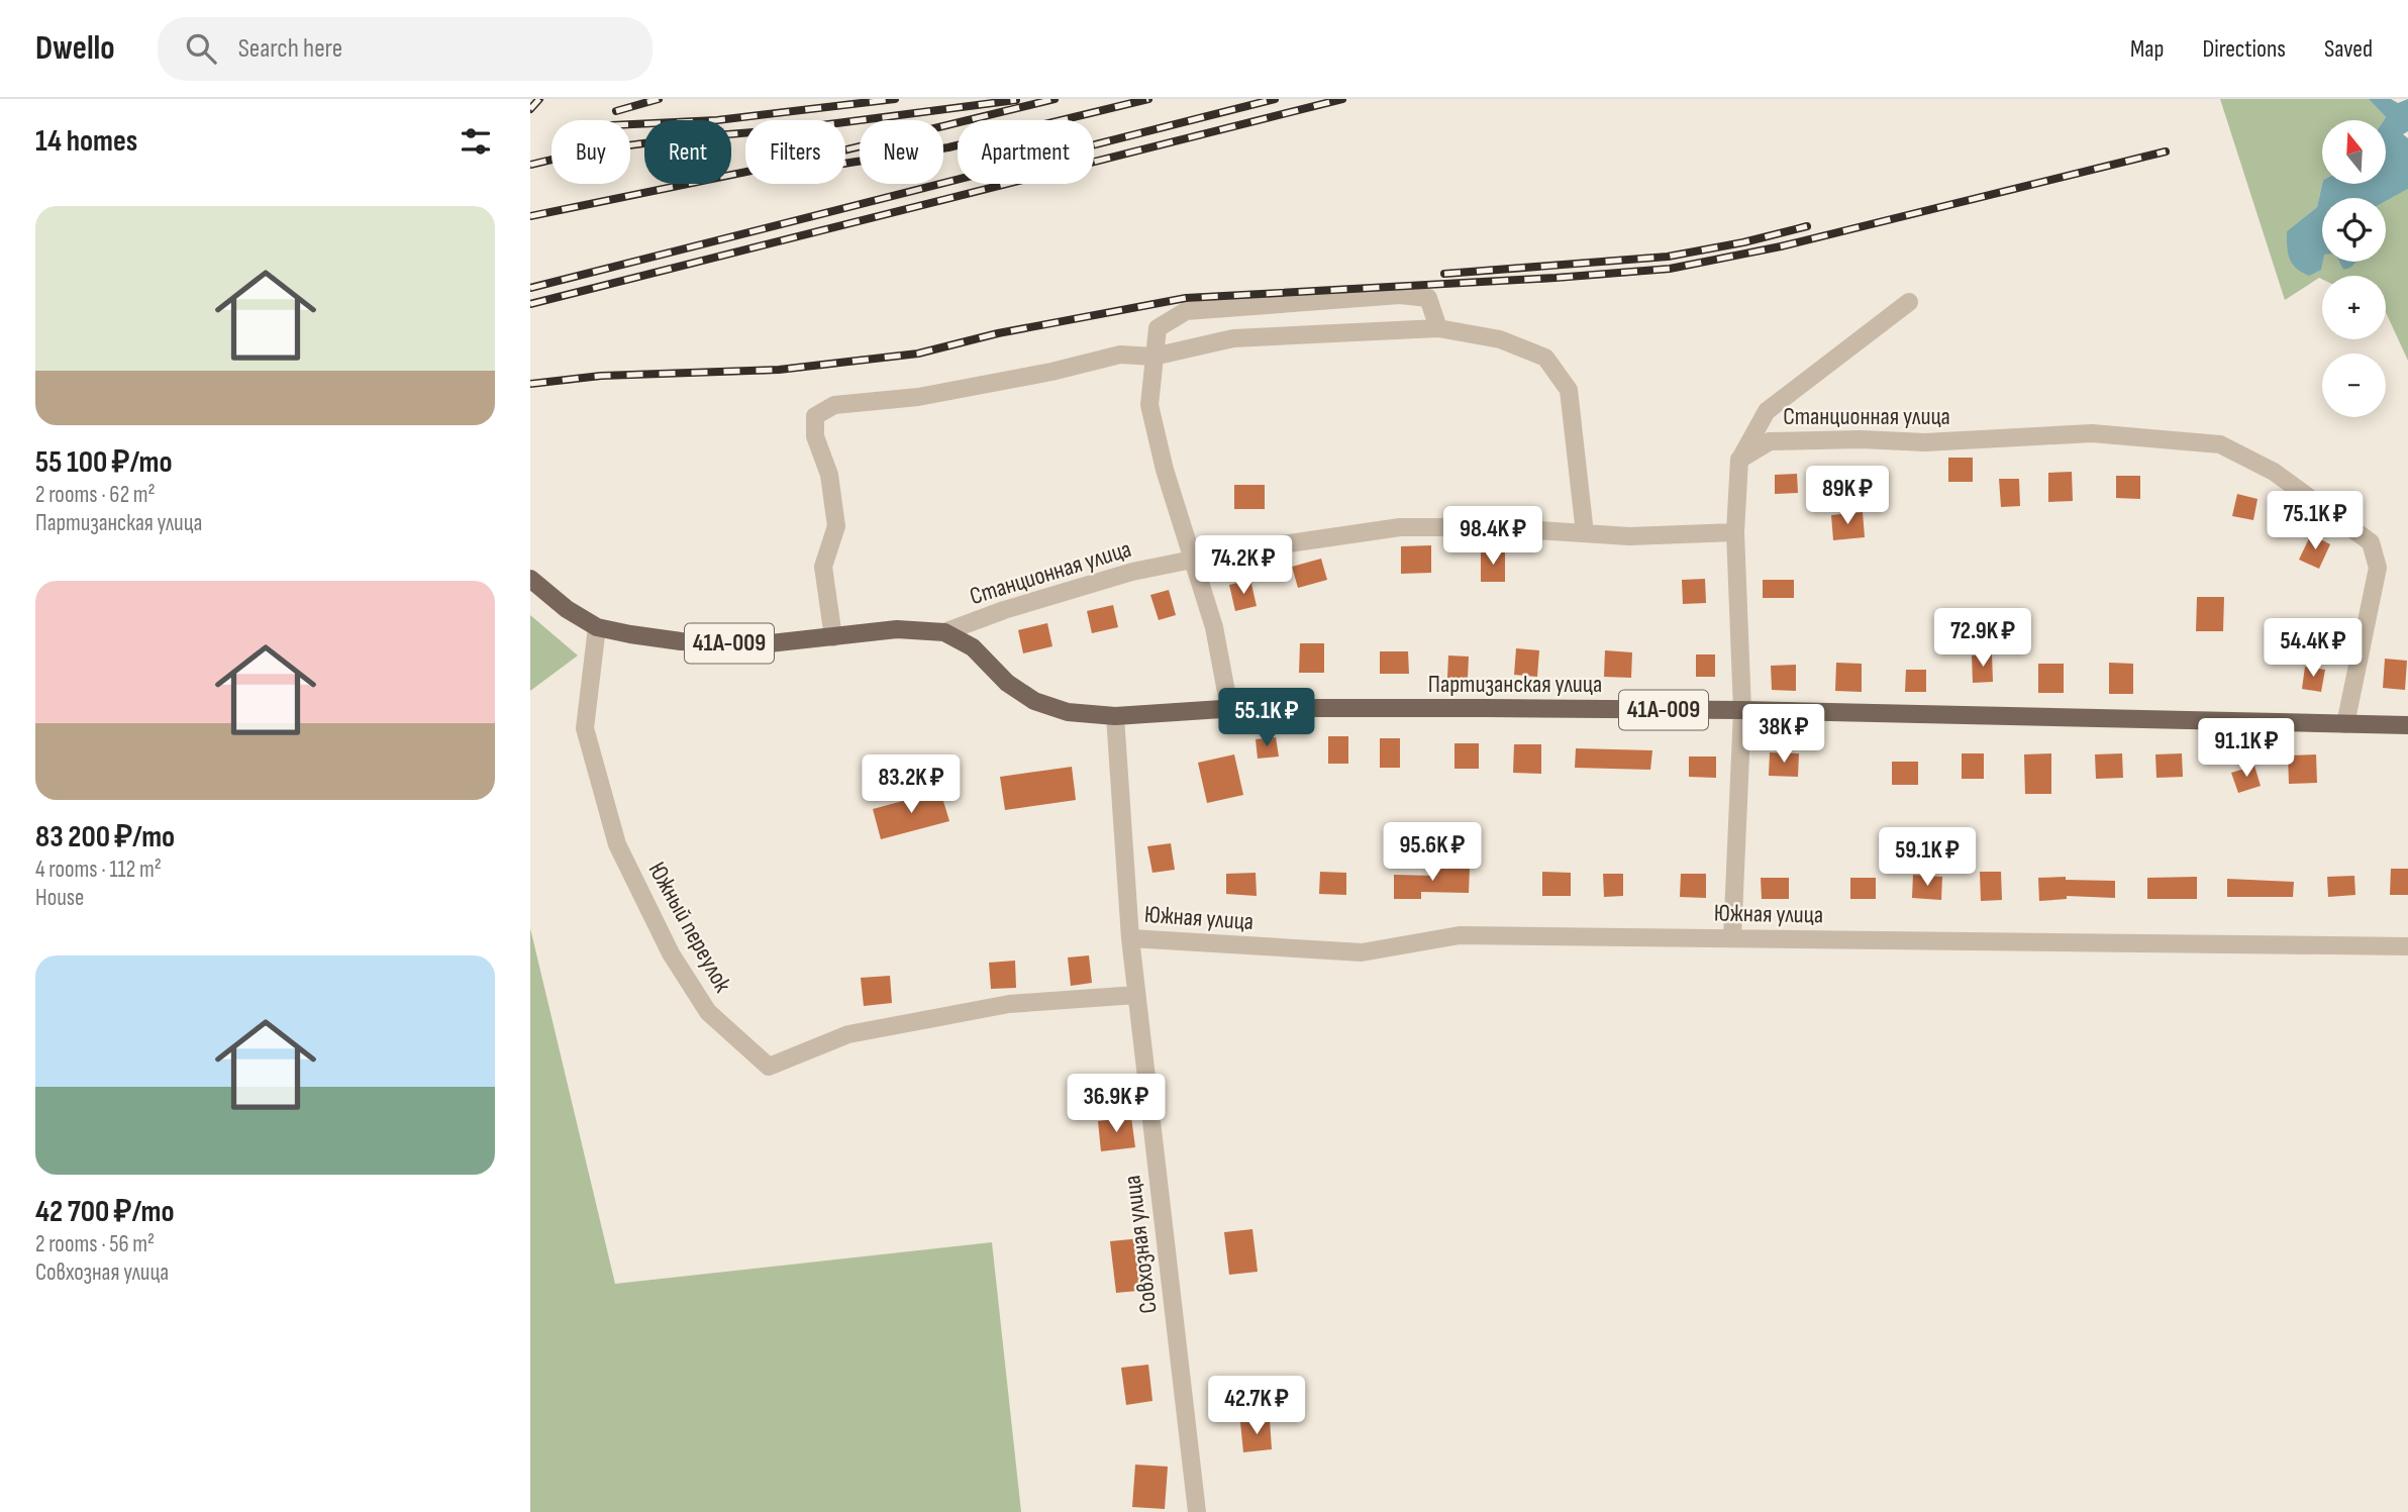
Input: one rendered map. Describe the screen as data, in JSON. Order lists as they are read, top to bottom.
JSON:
{
  "streets": {
    "main road": ["Станционная улица", "41А-009", "Партизанская улица"],
    "street": ["Южная улица", "Южный переулок", "Совхозная улица"]
  },
  "crossings": [
    ["Станционная улица", "Партизанская улица"],
    ["Станционная улица", "Южный переулок"],
    ["Партизанская улица", "Совхозная улица"],
    ["Южная улица", "Совхозная улица"],
    ["Южный переулок", "Совхозная улица"]
  ],
  "north": "top",
  "page": {
    "header": "Dwello",
    "search": "Search here",
    "nav": ["Map", "Directions", "Saved"],
    "heading": "14 homes",
    "map_buttons": ["+", "−"],
    "chip": [
      "Buy",
      "Rent",
      "Filters",
      "New",
      "Apartment"
    ],
    "list": [
      {
        "name": "55 100 ₽/mo",
        "note": "2 rooms · 62 m² · Партизанская улица"
      },
      {
        "name": "83 200 ₽/mo",
        "note": "4 rooms · 112 m² · House"
      },
      {
        "name": "42 700 ₽/mo",
        "note": "2 rooms · 56 m² · Совхозная улица"
      }
    ],
    "price": [
      "89K ₽",
      "75.1K ₽",
      "98.4K ₽",
      "74.2K ₽",
      "72.9K ₽",
      "54.4K ₽",
      "55.1K ₽",
      "38K ₽",
      "91.1K ₽",
      "83.2K ₽",
      "95.6K ₽",
      "59.1K ₽",
      "36.9K ₽",
      "42.7K ₽"
    ]
  }
}
